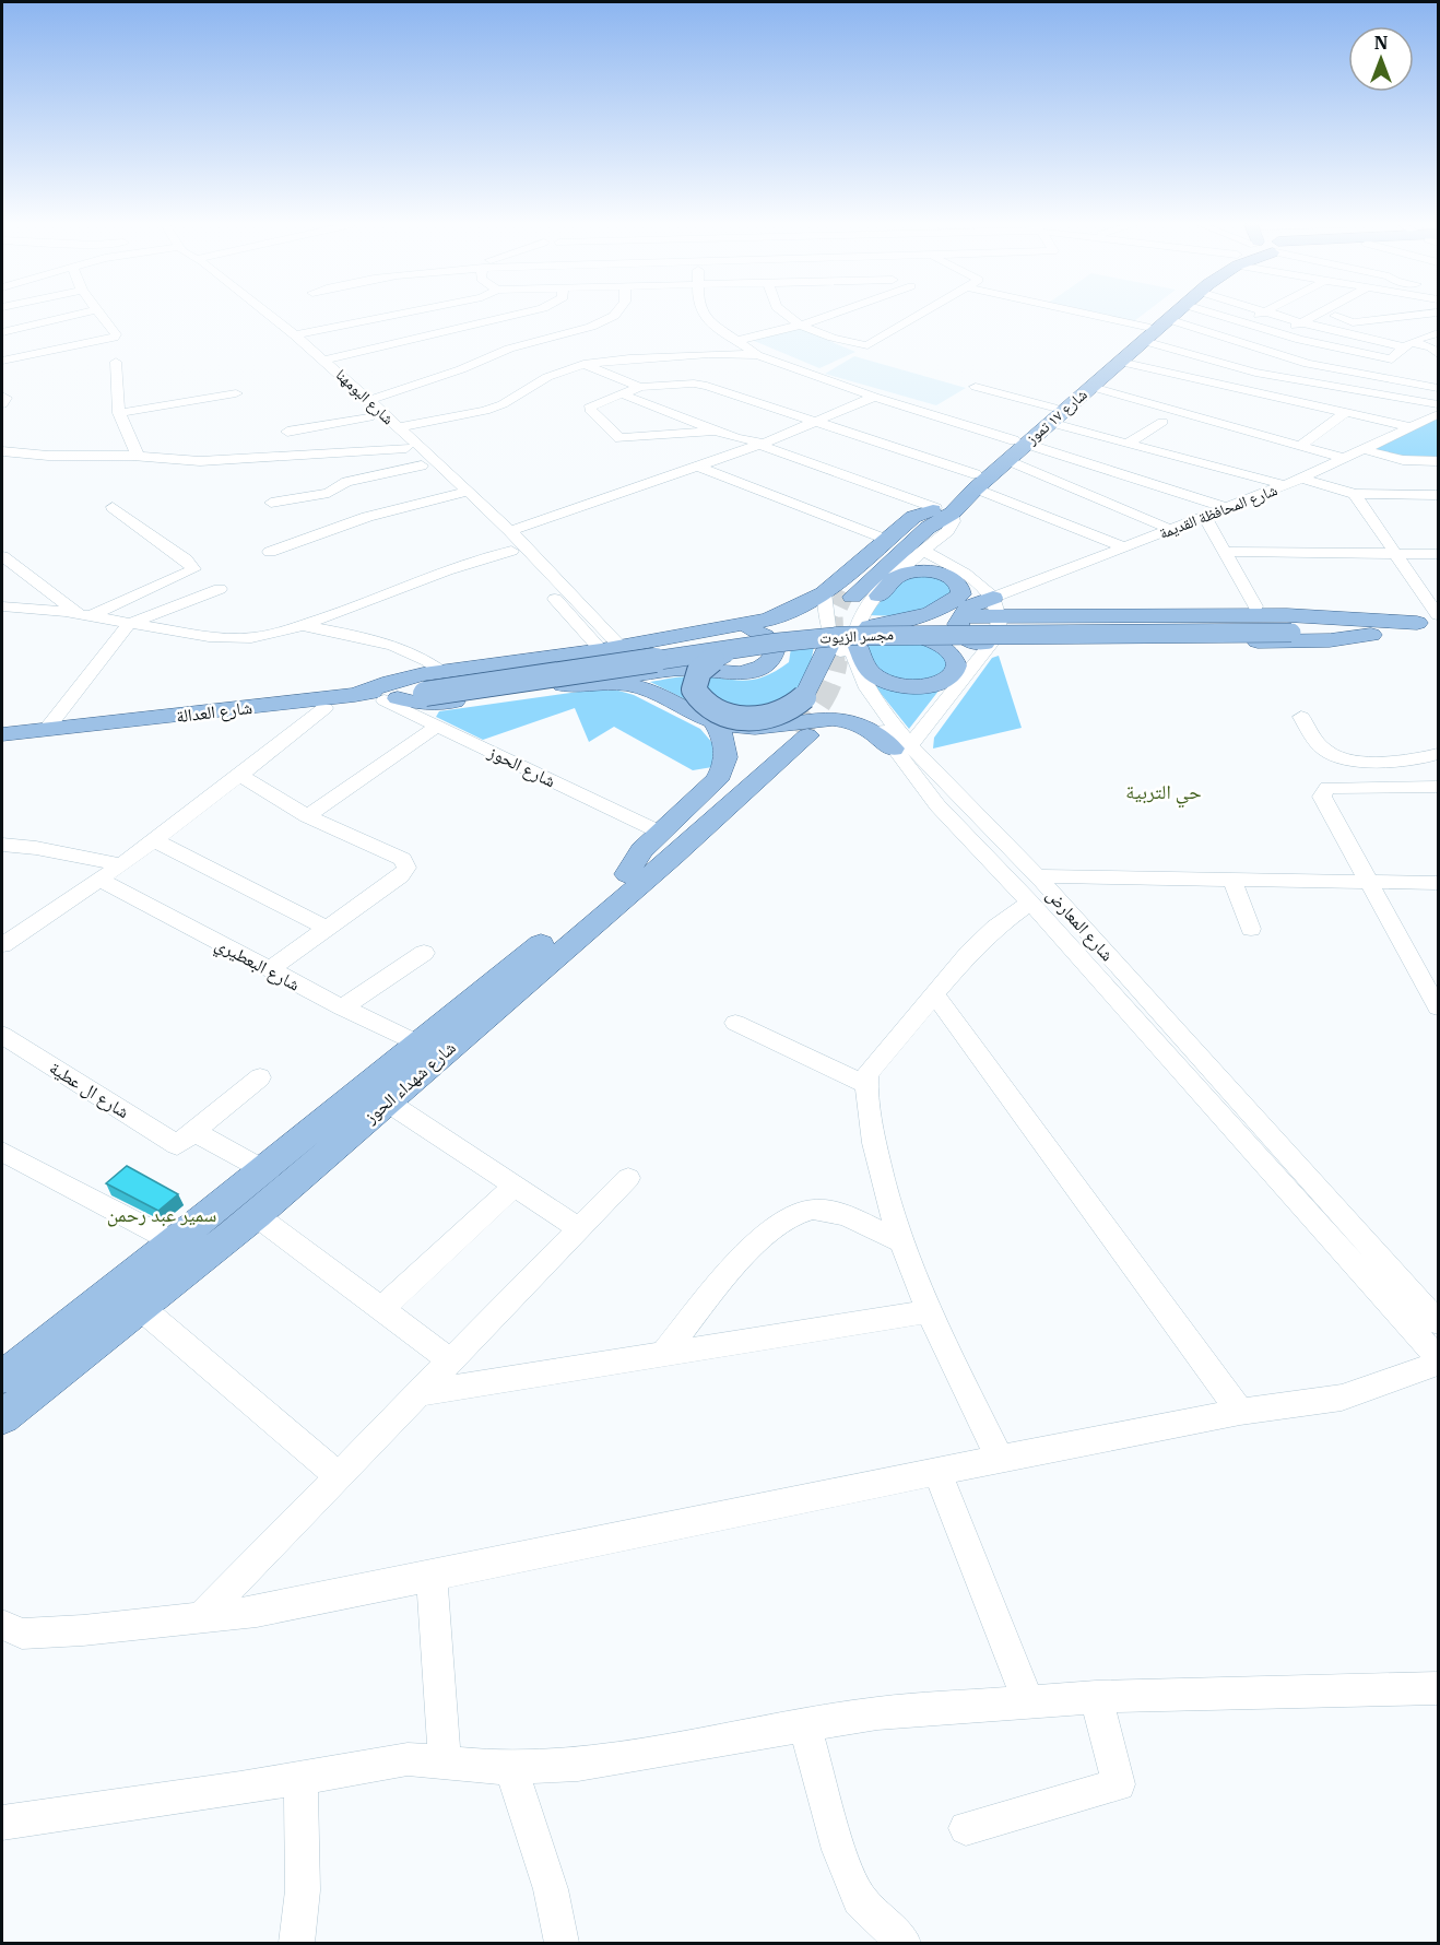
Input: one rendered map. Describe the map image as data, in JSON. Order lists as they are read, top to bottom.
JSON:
{
  "streets": {
    "main road": [
      "شارع ١٧ تموز",
      "مجسر الزيوت",
      "شارع العدالة",
      "شارع شهداء الحوز"
    ],
    "street": [
      "شارع البومهنا",
      "شارع المحافظة القديمة",
      "شارع الحوز",
      "شارع المعارض",
      "شارع البعطيري",
      "شارع ال عطية"
    ]
  },
  "crossings": [
    ["شارع ١٧ تموز", "مجسر الزيوت"],
    ["شارع ١٧ تموز", "شارع المعارض"],
    ["مجسر الزيوت", "شارع العدالة"],
    ["مجسر الزيوت", "شارع المعارض"],
    ["شارع العدالة", "شارع الحوز"],
    ["شارع البعطيري", "شارع شهداء الحوز"],
    ["شارع شهداء الحوز", "شارع ال عطية"]
  ],
  "districts": ["حي التربية", "سمير عبد رحمن"],
  "north": "top"
}
